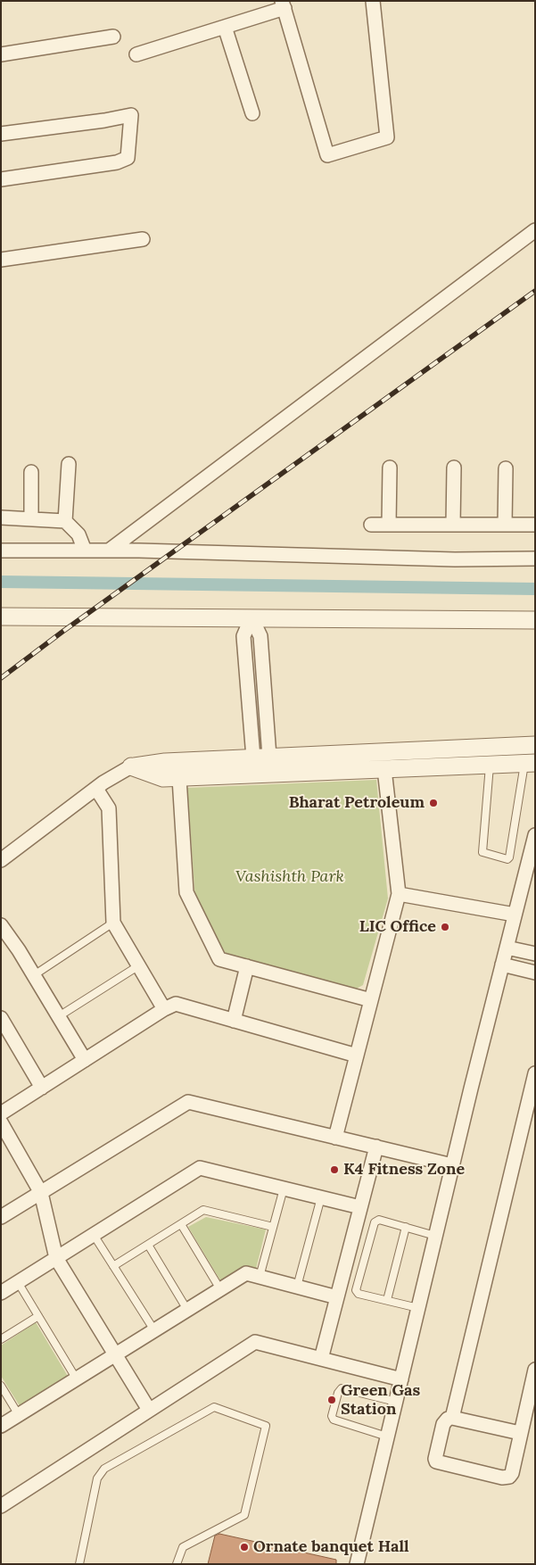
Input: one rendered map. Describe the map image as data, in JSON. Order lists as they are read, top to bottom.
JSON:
{
  "parks": ["Vashishth Park"],
  "places": [
    "Bharat Petroleum",
    "LIC Office",
    "K4 Fitness Zone",
    "Green Gas Station",
    "Ornate banquet Hall"
  ]
}
